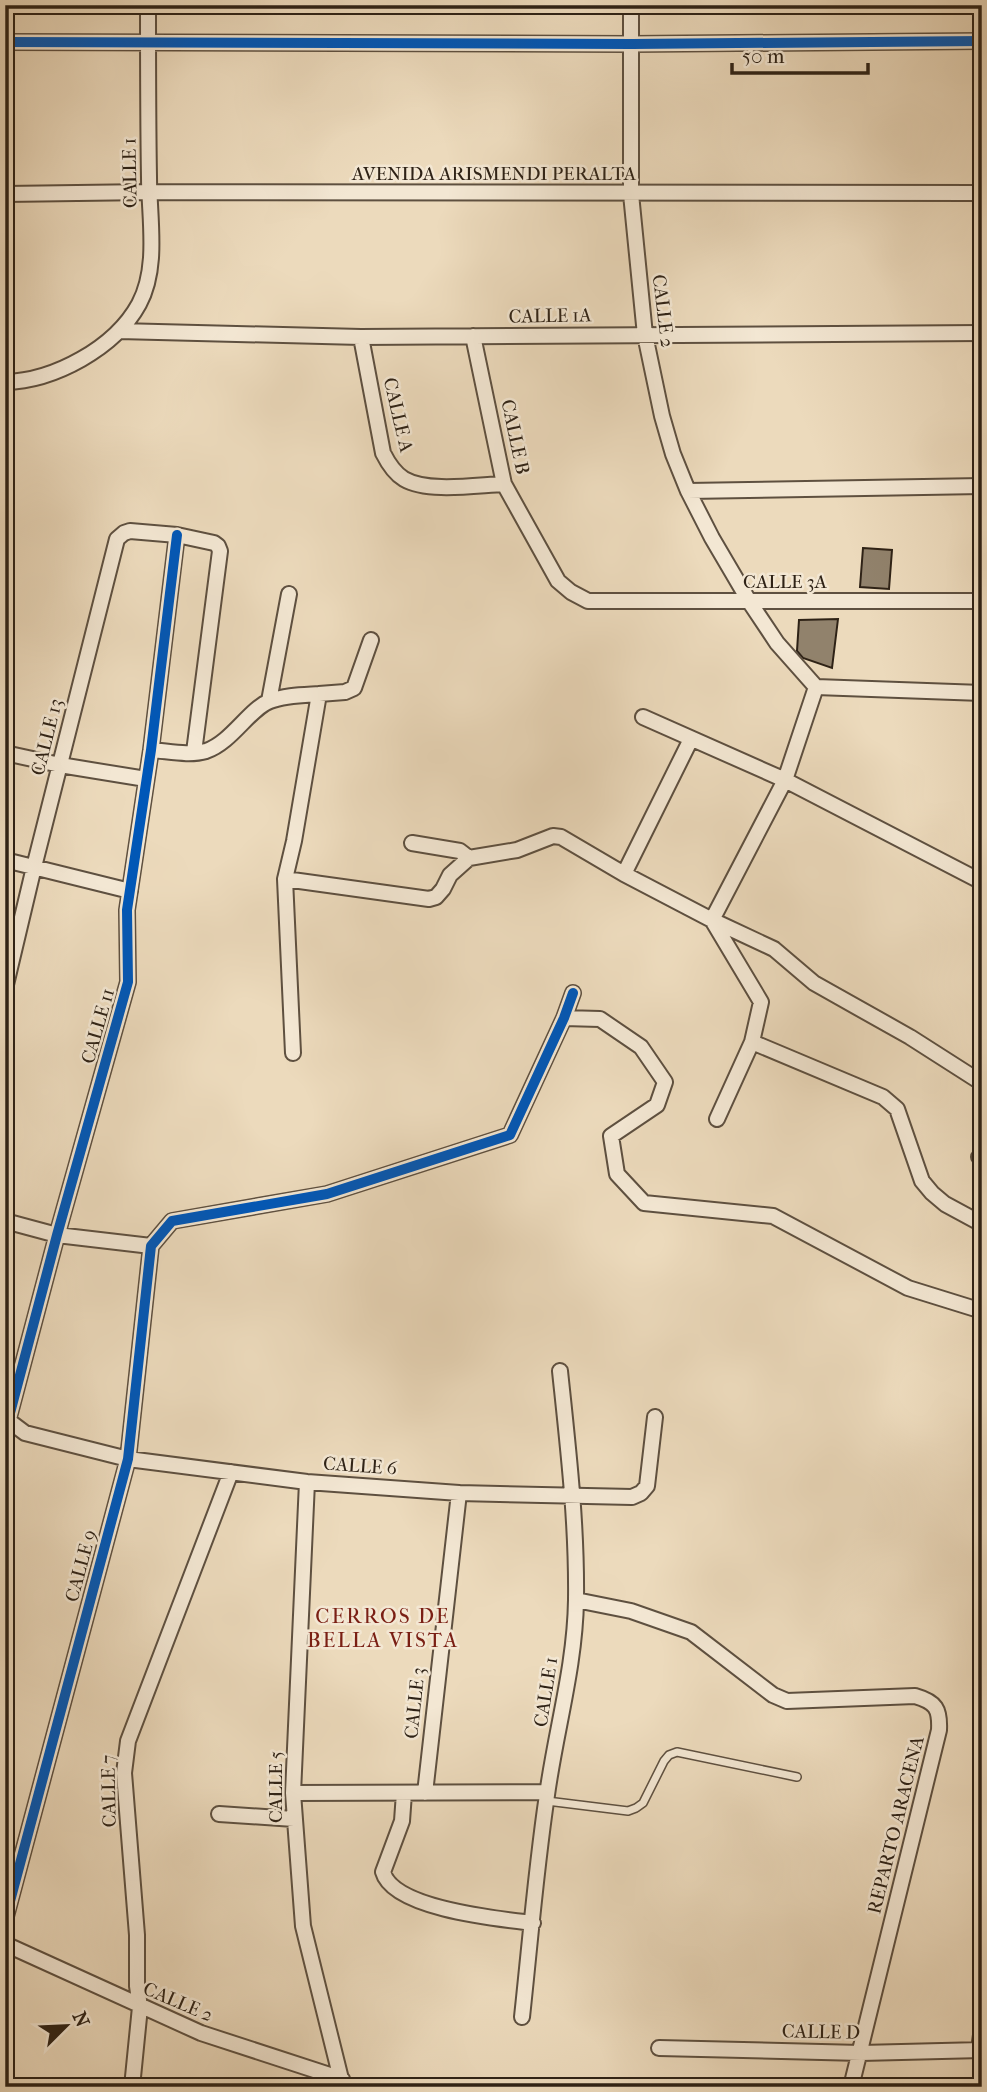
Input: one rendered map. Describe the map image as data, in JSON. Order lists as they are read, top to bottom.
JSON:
{
  "streets": {
    "street": [
      "CALLE 1",
      "AVENIDA ARISMENDI PERALTA",
      "CALLE 2",
      "CALLE 1A",
      "CALLE A",
      "CALLE B",
      "CALLE 3A",
      "CALLE 13",
      "CALLE 11",
      "CALLE 6",
      "CALLE 9",
      "CALLE 3",
      "CALLE 5",
      "CALLE 7",
      "REPARTO ARACENA",
      "CALLE D"
    ]
  },
  "crossings": [
    ["CALLE 1", "AVENIDA ARISMENDI PERALTA"],
    ["CALLE 1", "CALLE 1A"],
    ["CALLE 1", "CALLE 6"],
    ["CALLE 1", "REPARTO ARACENA"],
    ["AVENIDA ARISMENDI PERALTA", "CALLE 2"],
    ["CALLE 2", "CALLE 1A"],
    ["CALLE 2", "CALLE 3A"],
    ["CALLE 2", "CALLE 5"],
    ["CALLE 2", "CALLE 7"],
    ["CALLE 1A", "CALLE A"],
    ["CALLE 1A", "CALLE B"],
    ["CALLE A", "CALLE B"],
    ["CALLE B", "CALLE 3A"],
    ["CALLE 13", "CALLE 11"],
    ["CALLE 11", "CALLE 6"],
    ["CALLE 6", "CALLE 9"],
    ["CALLE 6", "CALLE 3"],
    ["CALLE 6", "CALLE 5"],
    ["CALLE 6", "CALLE 7"],
    ["REPARTO ARACENA", "CALLE D"]
  ],
  "districts": ["CERROS DE BELLA VISTA"],
  "scale_bar": "50 m",
  "north": "top right"
}
